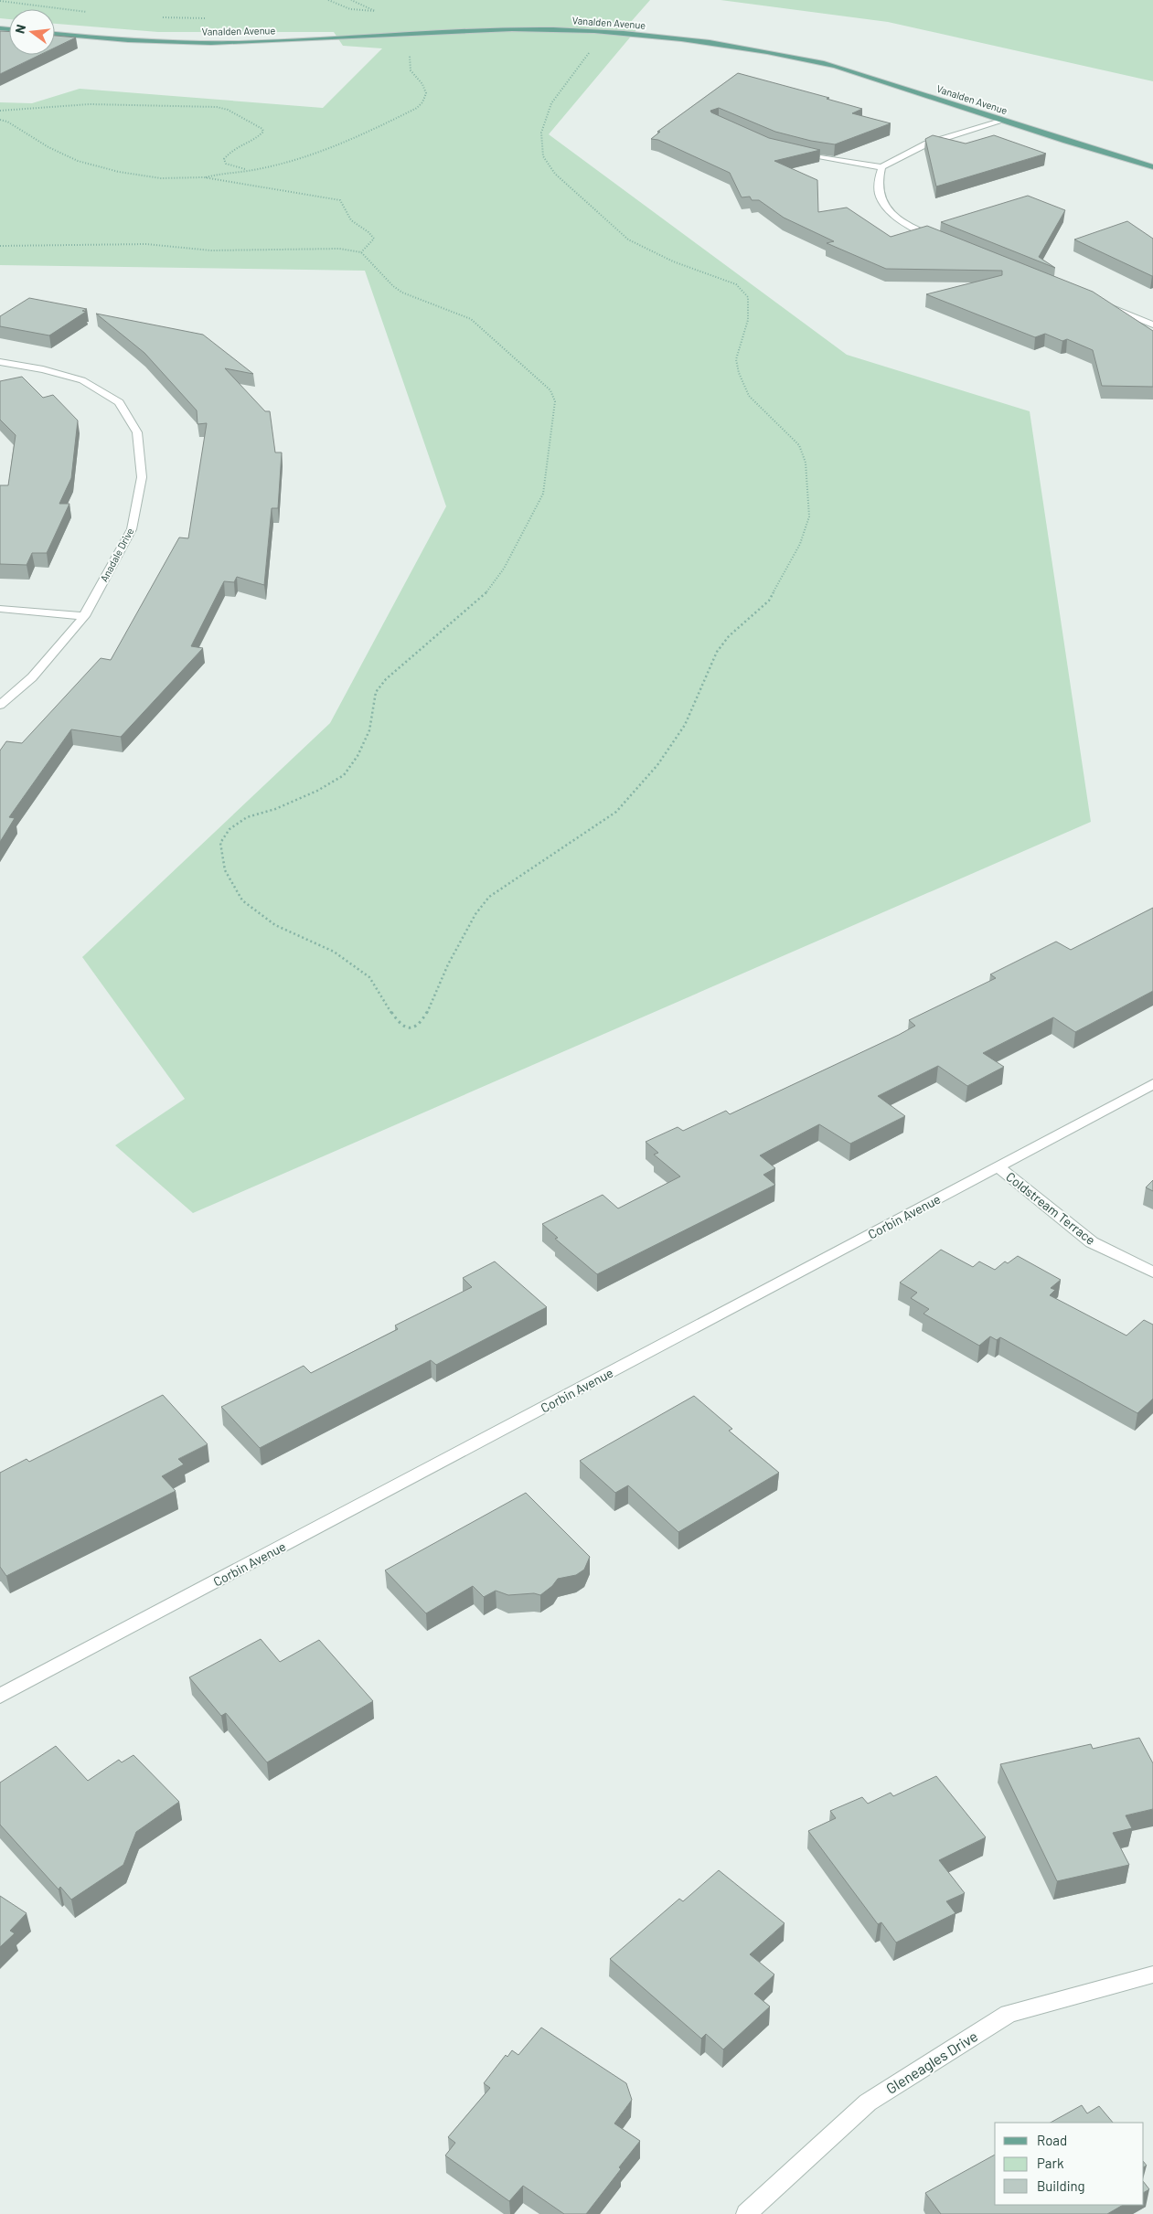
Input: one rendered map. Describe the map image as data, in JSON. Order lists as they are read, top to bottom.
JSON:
{
  "streets": {
    "main road": ["Vanalden Avenue"],
    "street": [
      "Anadale Drive",
      "Coldstream Terrace",
      "Corbin Avenue",
      "Gleneagles Drive"
    ]
  },
  "crossings": [
    ["Coldstream Terrace", "Corbin Avenue"]
  ],
  "legend": ["Road", "Park", "Building"],
  "north": "left"
}
